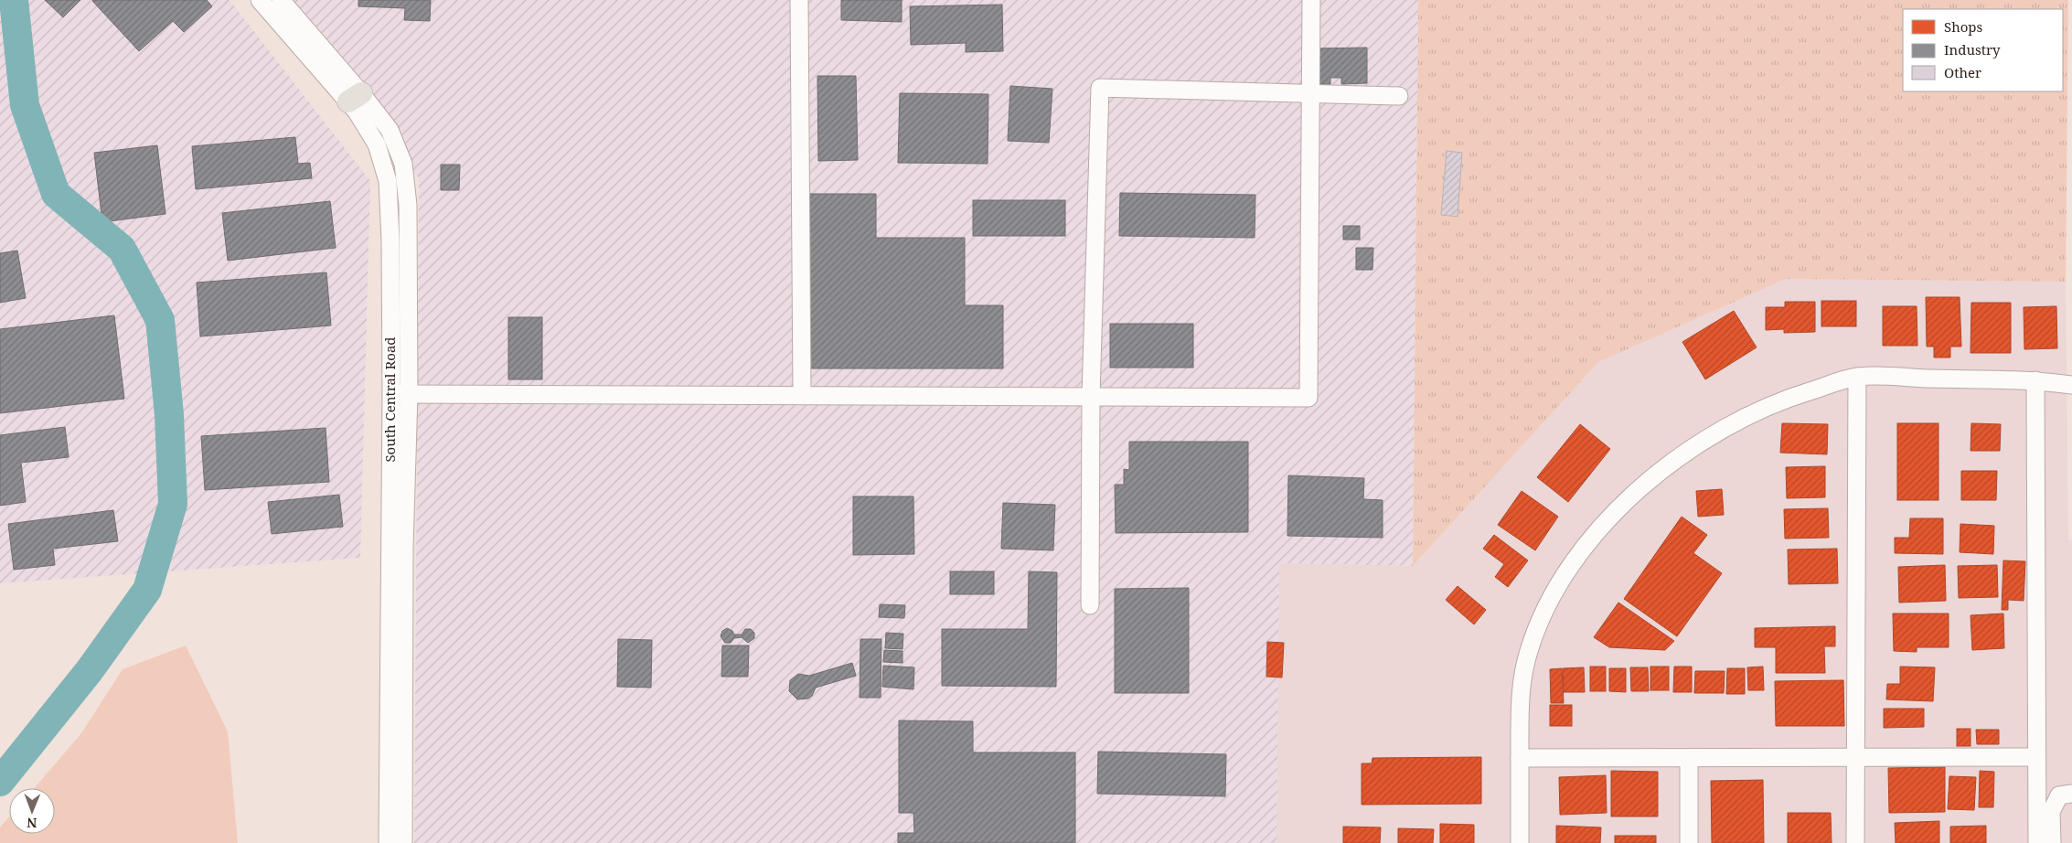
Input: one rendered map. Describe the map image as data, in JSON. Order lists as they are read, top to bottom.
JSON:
{
  "streets": {
    "street": ["South Central Road"]
  },
  "legend": ["Shops", "Industry", "Other"],
  "north": "bottom"
}
